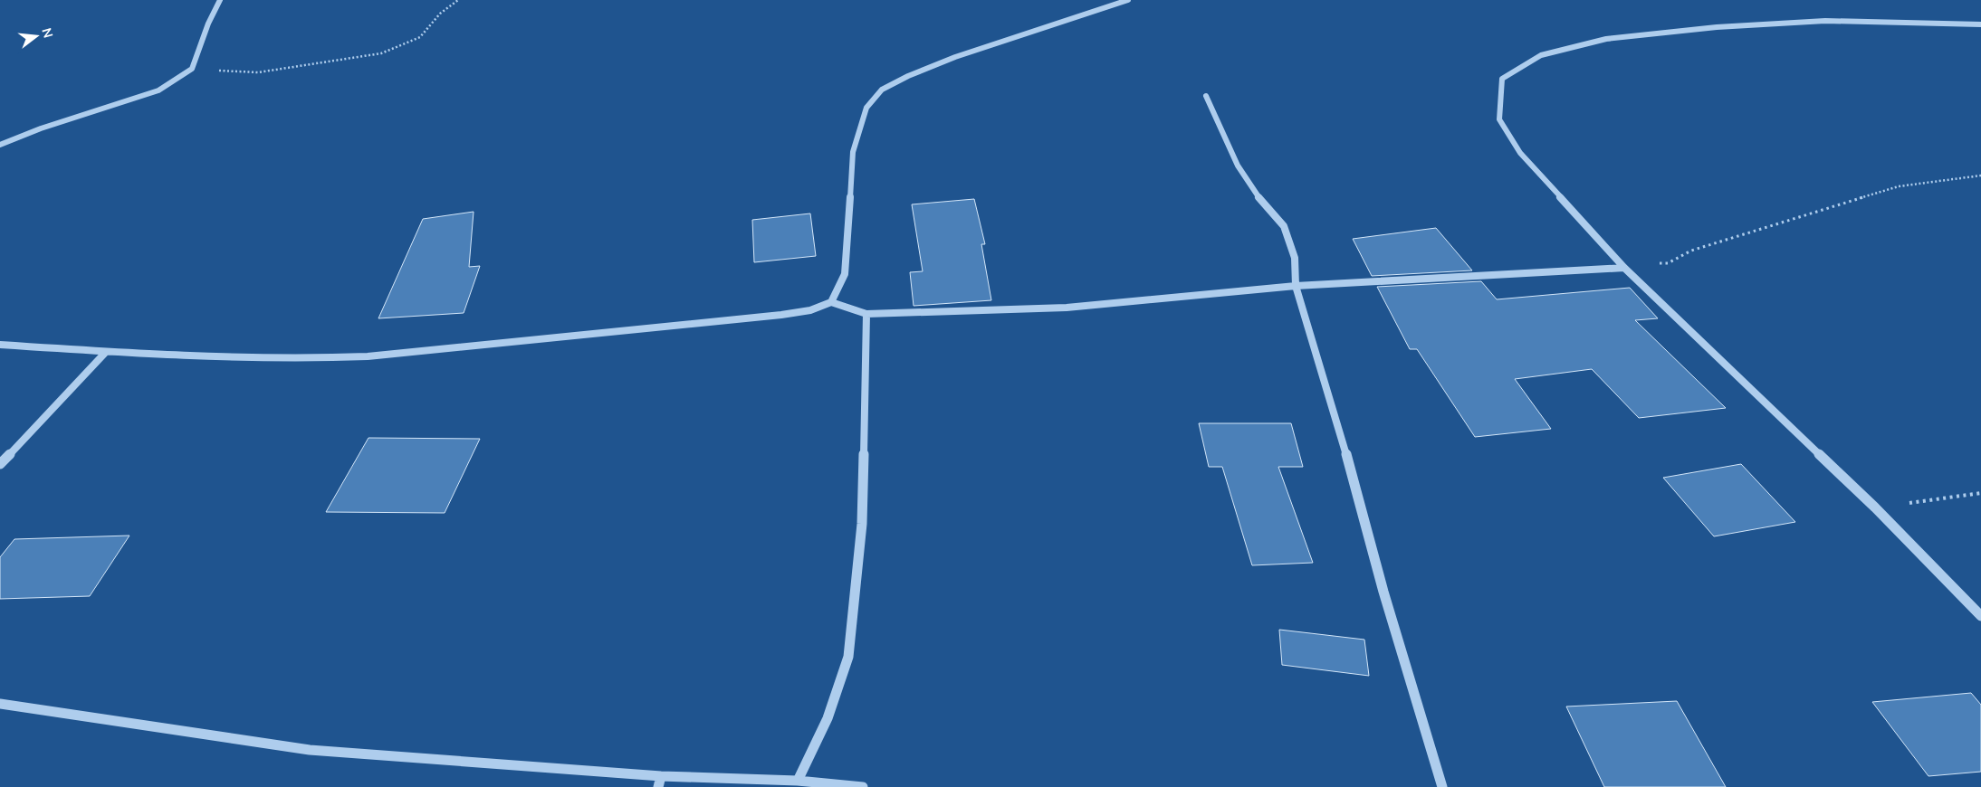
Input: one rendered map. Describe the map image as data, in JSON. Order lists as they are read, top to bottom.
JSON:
{
  "north": "right"
}
